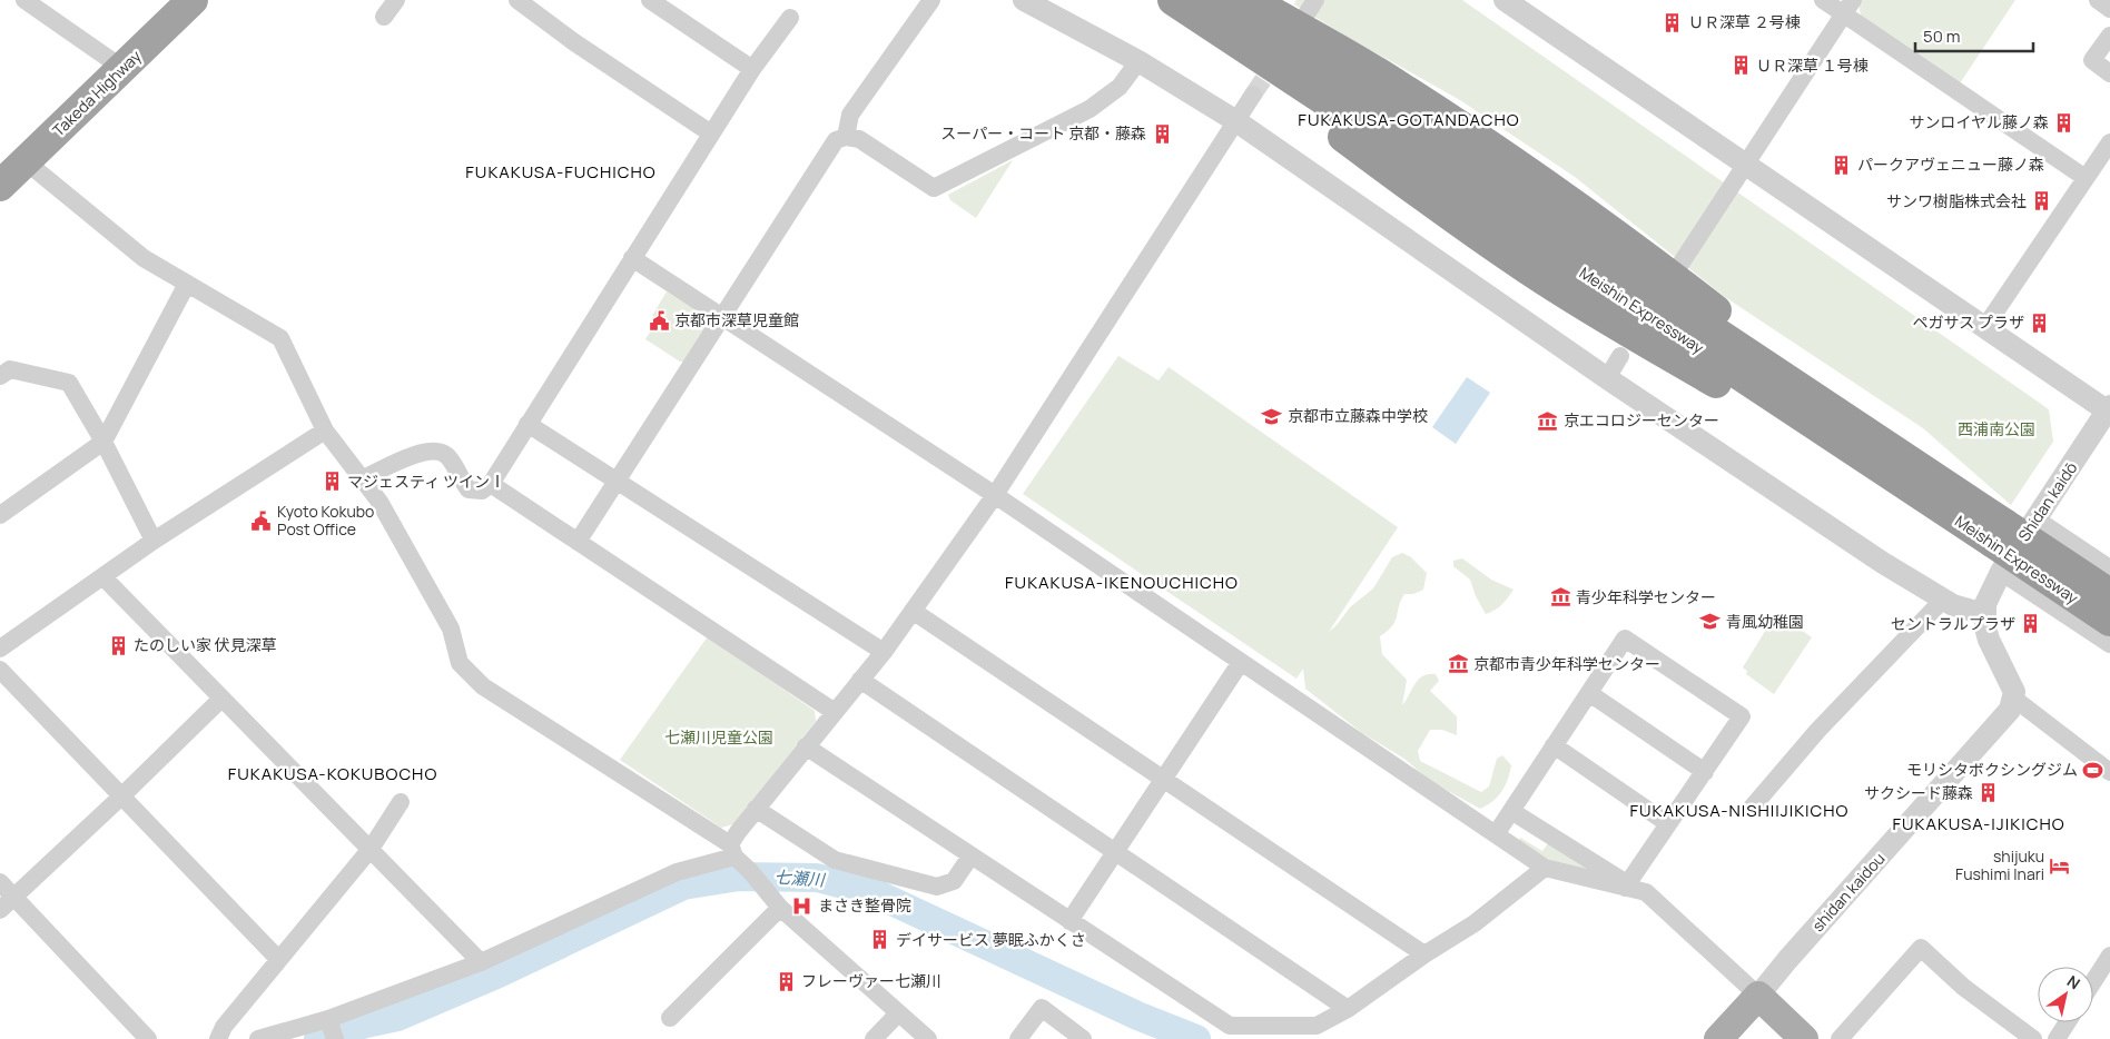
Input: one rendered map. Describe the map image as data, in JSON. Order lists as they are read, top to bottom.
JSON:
{
  "streets": {
    "highway": ["Takeda Highway", "Meishin Expressway"],
    "main road": ["shidan kaidou"],
    "street": ["Shidan kaidō"]
  },
  "districts": [
    "FUKAKUSA-GOTANDACHO",
    "FUKAKUSA-FUCHICHO",
    "FUKAKUSA-IKENOUCHICHO",
    "FUKAKUSA-KOKUBOCHO",
    "FUKAKUSA-NISHIIJIKICHO",
    "FUKAKUSA-IJIKICHO"
  ],
  "water": ["七瀬川"],
  "parks": ["西浦南公園", "七瀬川児童公園"],
  "places": {
    "building": [
      "ＵＲ深草 ２号棟",
      "ＵＲ深草 １号棟",
      "サンロイヤル藤ノ森",
      "スーパー・コート 京都・藤森",
      "パークアヴェニュー藤ノ森",
      "サンワ樹脂株式会社",
      "ペガサス プラザ",
      "マジェスティ ツインⅠ",
      "セントラルプラザ",
      "たのしい家 伏見深草",
      "サクシード藤森",
      "デイサービス 夢眠ふかくさ",
      "フレーヴァー七瀬川"
    ],
    "public building": ["京都市深草児童館", "Kyoto Kokubo Post Office"],
    "school or university": ["京都市立藤森中学校", "青風幼稚園"],
    "museum": ["京エコロジーセンター", "青少年科学センター", "京都市青少年科学センター"],
    "sports": ["モリシタボクシングジム"],
    "hotel": ["shijuku Fushimi Inari"],
    "hospital": ["まさき整骨院"]
  },
  "scale_bar": "50 m",
  "north": "top right"
}
